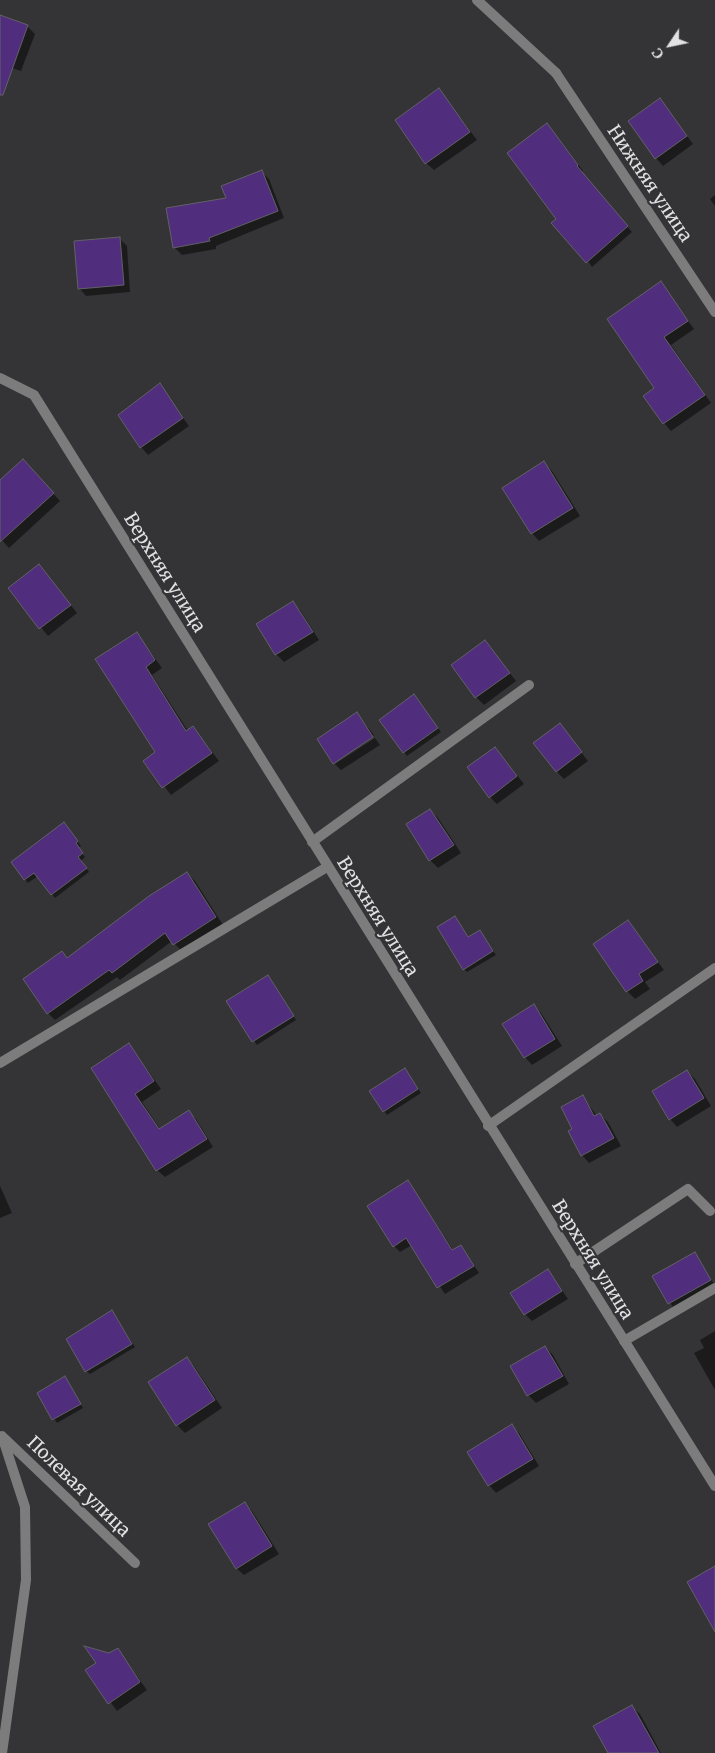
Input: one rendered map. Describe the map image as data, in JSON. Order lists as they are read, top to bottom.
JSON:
{
  "streets": {
    "street": ["Нижняя улица", "Верхняя улица", "Полевая улица"]
  },
  "north": "bottom left"
}
